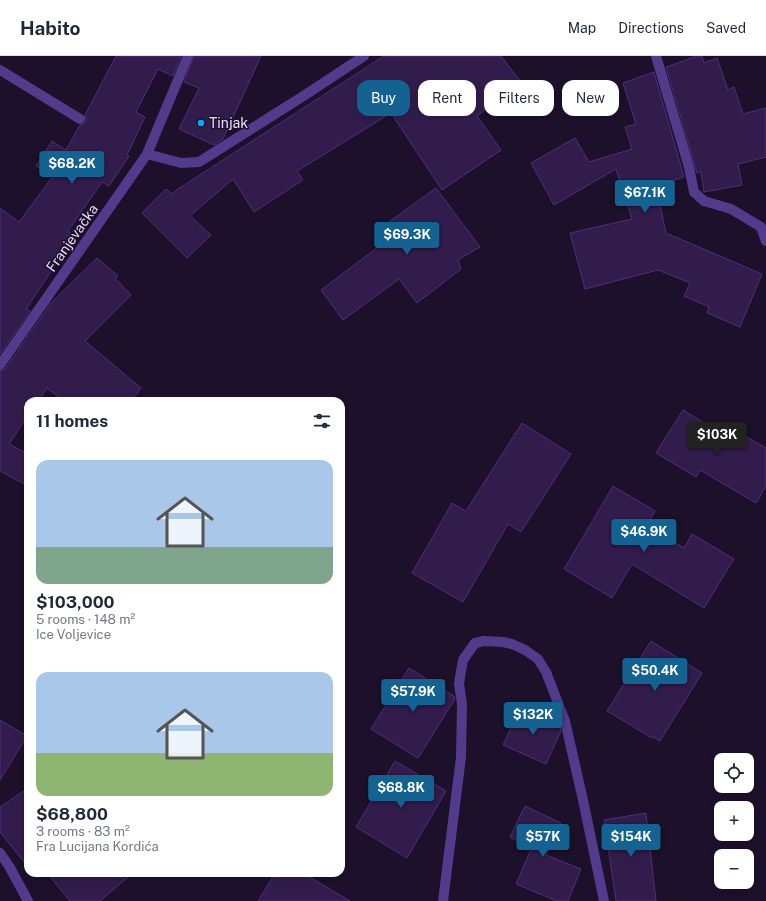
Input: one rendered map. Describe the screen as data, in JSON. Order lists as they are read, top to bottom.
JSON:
{
  "streets": {
    "street": ["Franjevačka"]
  },
  "places": ["Tinjak"],
  "page": {
    "header": "Habito",
    "nav": ["Map", "Directions", "Saved"],
    "chip": [
      "Buy",
      "Rent",
      "Filters",
      "New"
    ],
    "price": [
      "$68.2K",
      "$67.1K",
      "$69.3K",
      "$103K",
      "$46.9K",
      "$50.4K",
      "$57.9K",
      "$132K",
      "$68.8K",
      "$57K",
      "$154K"
    ],
    "heading": "11 homes",
    "list": [
      {
        "name": "$103,000",
        "note": "5 rooms · 148 m² · Ice Voljevice"
      },
      {
        "name": "$68,800",
        "note": "3 rooms · 83 m² · Fra Lucijana Kordića"
      }
    ],
    "map_buttons": ["+", "−"]
  }
}
